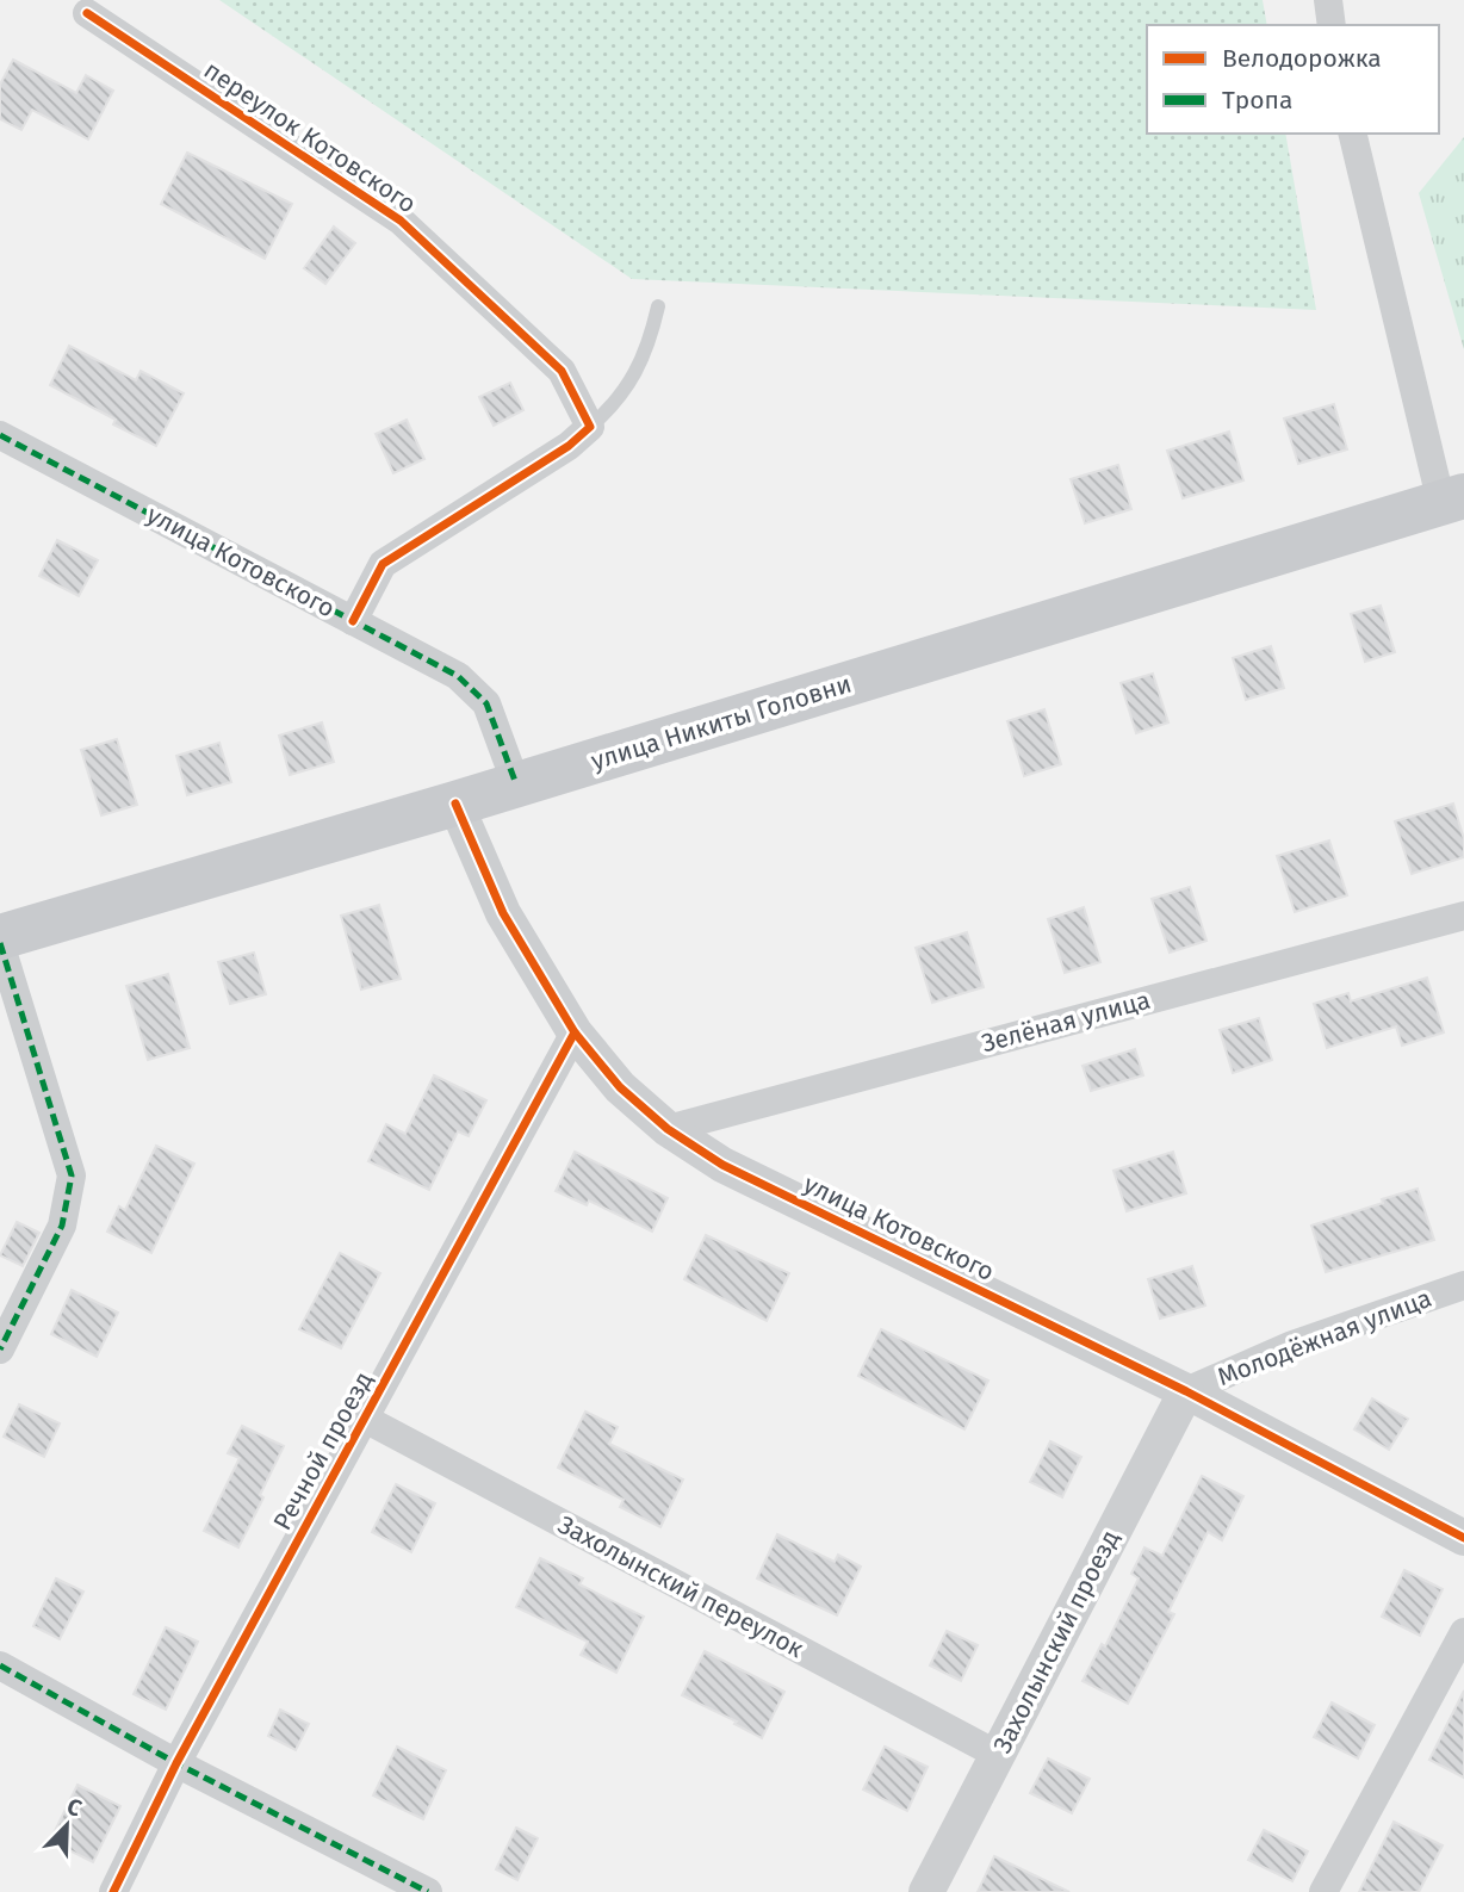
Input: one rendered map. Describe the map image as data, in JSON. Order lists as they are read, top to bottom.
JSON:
{
  "streets": {
    "main road": ["улица Никиты Головни"],
    "street": [
      "переулок Котовского",
      "улица Котовского",
      "Зелёная улица",
      "Молодёжная улица",
      "Речной проезд",
      "Захолынский переулок",
      "Захолынский проезд"
    ]
  },
  "crossings": [
    ["улица Котовского", "улица Никиты Головни"],
    ["улица Котовского", "Зелёная улица"],
    ["улица Котовского", "Молодёжная улица"],
    ["улица Котовского", "Речной проезд"],
    ["улица Котовского", "Захолынский проезд"],
    ["Молодёжная улица", "Захолынский проезд"],
    ["Речной проезд", "Захолынский переулок"],
    ["Захолынский переулок", "Захолынский проезд"]
  ],
  "legend": ["Велодорожка", "Тропа"],
  "north": "top right"
}
